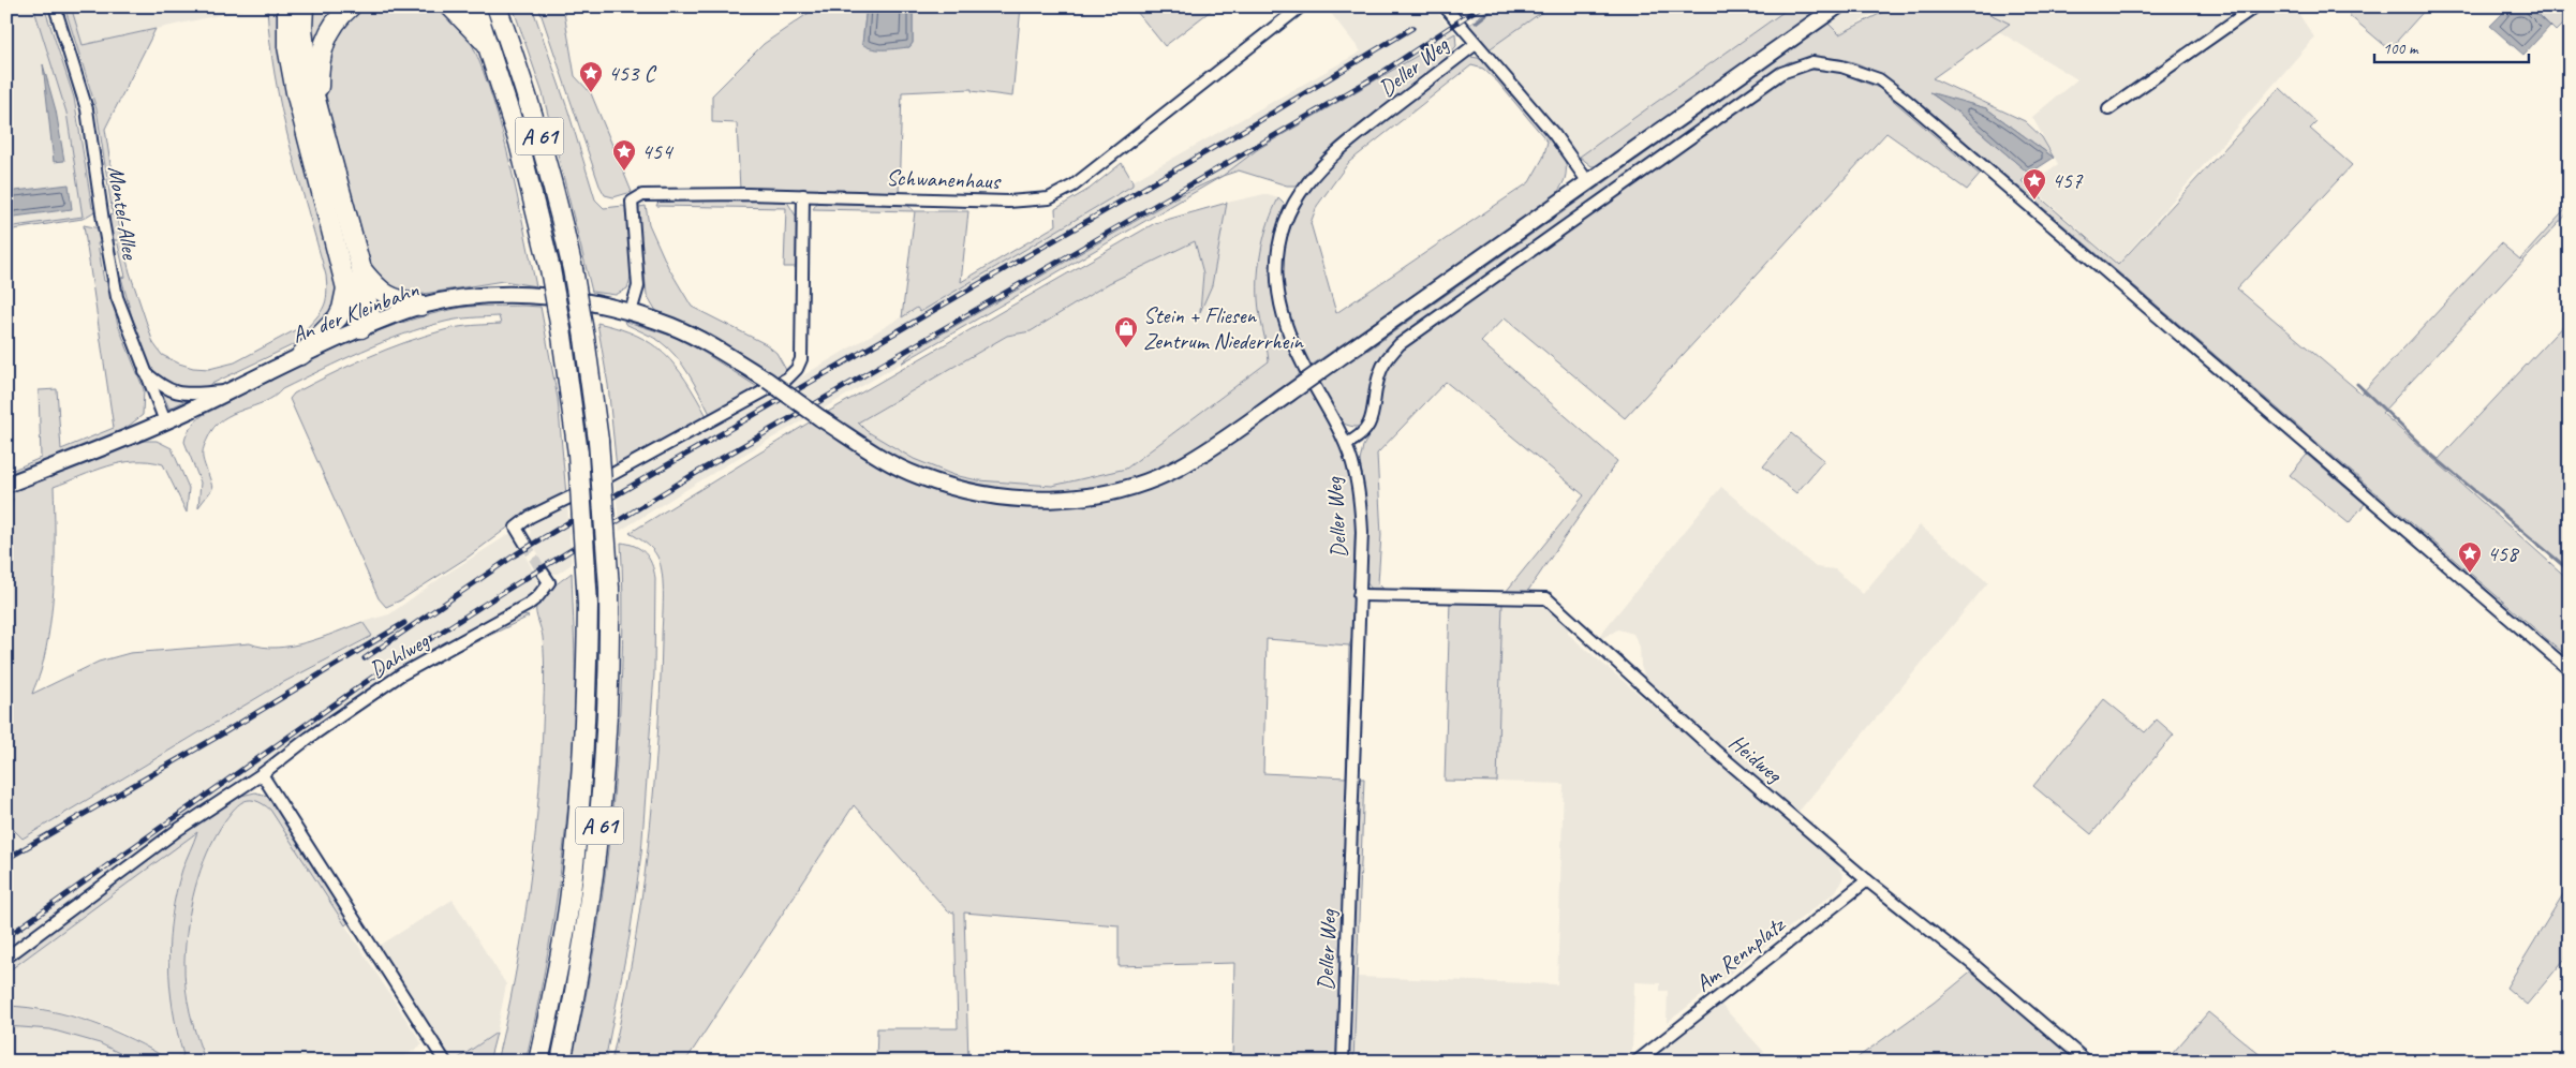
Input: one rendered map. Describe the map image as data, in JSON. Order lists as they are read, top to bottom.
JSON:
{
  "streets": {
    "highway": ["A 61"],
    "main road": ["An der Kleinbahn"],
    "street": [
      "Deller Weg",
      "Schwanenhaus",
      "Montel-Allee",
      "Dahlweg",
      "Heidweg",
      "Am Rennplatz"
    ]
  },
  "crossings": [
    ["Deller Weg", "An der Kleinbahn"],
    ["Deller Weg", "Heidweg"],
    ["Schwanenhaus", "An der Kleinbahn"],
    ["Montel-Allee", "An der Kleinbahn"],
    ["Heidweg", "Am Rennplatz"]
  ],
  "places": {
    "place": [
      "453 C",
      "454",
      "457",
      "458"
    ],
    "shop": ["Stein + Fliesen Zentrum Niederrhein"]
  },
  "scale_bar": "100 m"
}
